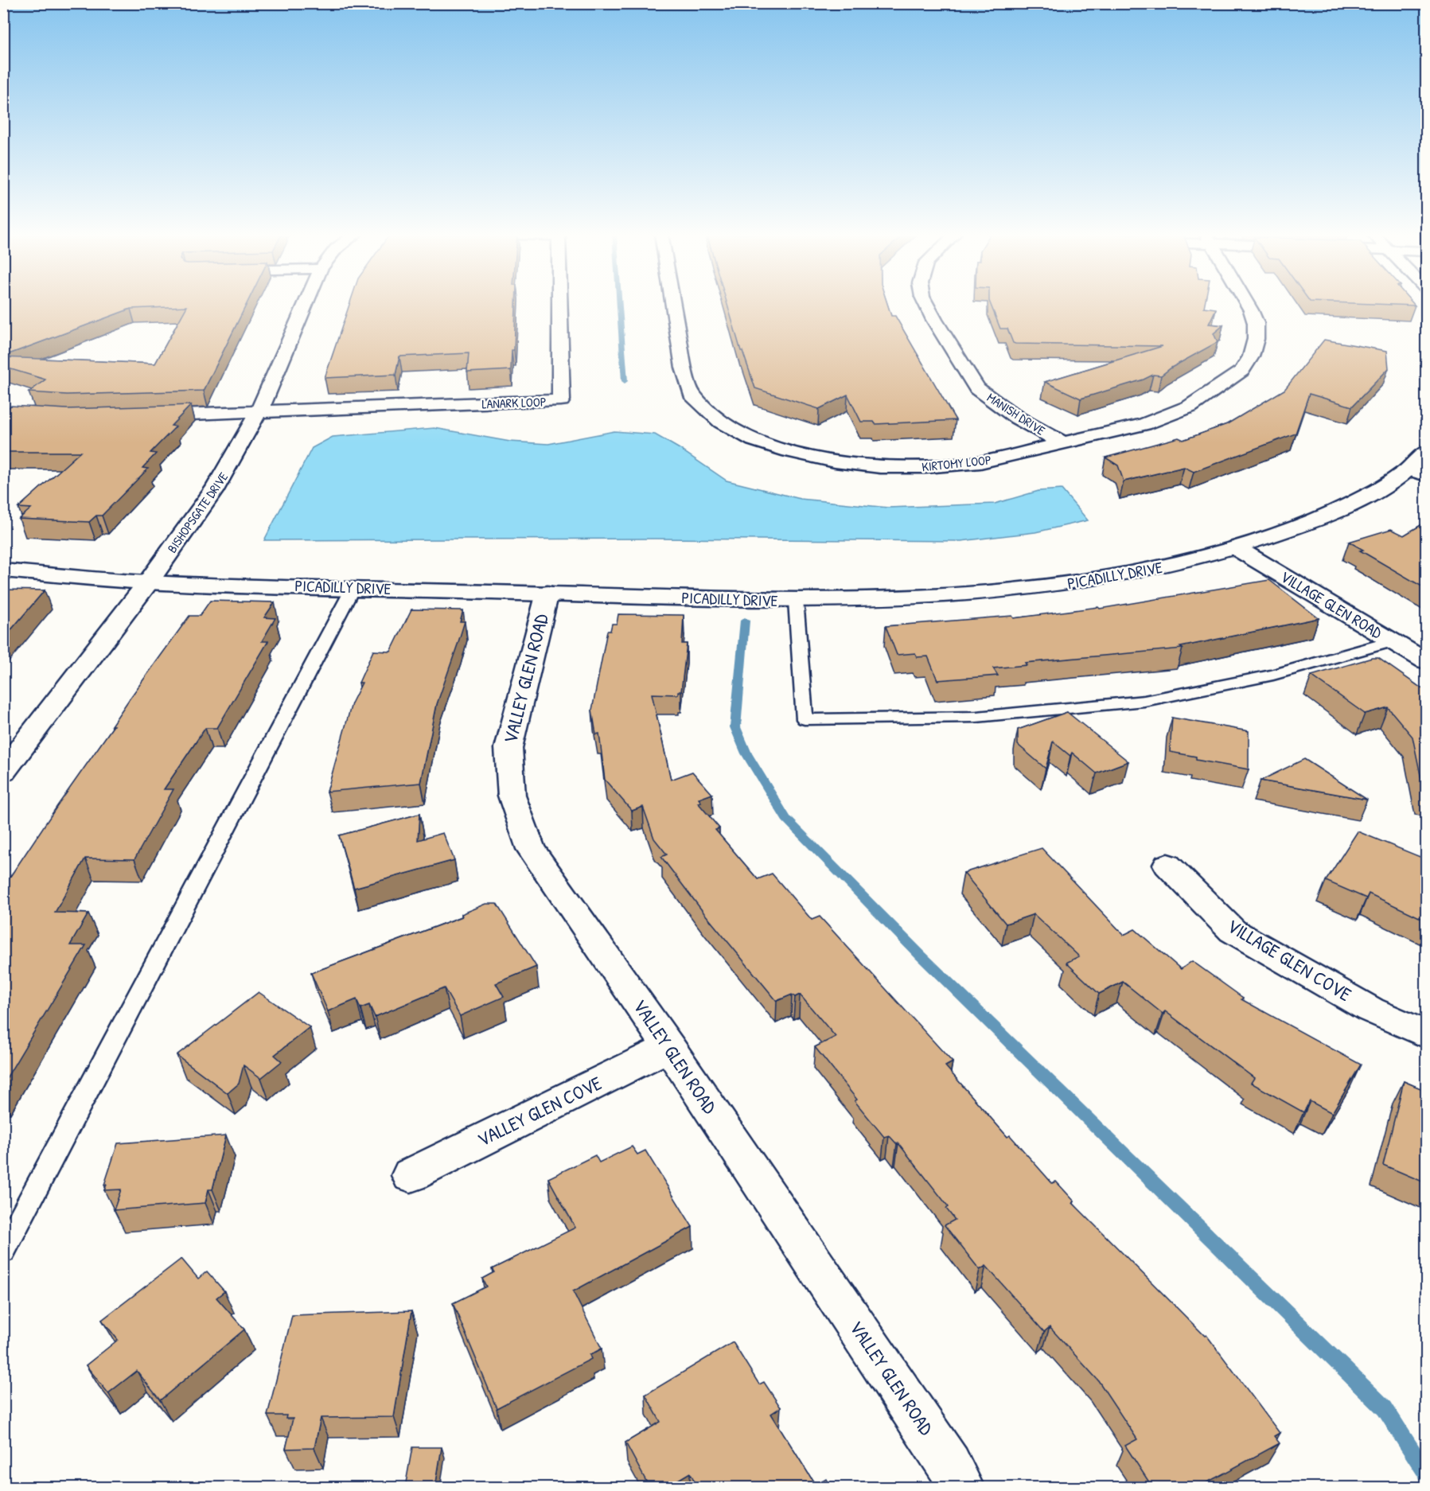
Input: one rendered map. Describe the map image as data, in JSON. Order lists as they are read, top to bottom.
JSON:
{
  "streets": {
    "street": [
      "LANARK LOOP",
      "MANISH DRIVE",
      "KIRTOMY LOOP",
      "BISHOPSGATE DRIVE",
      "PICADILLY DRIVE",
      "VILLAGE GLEN ROAD",
      "VALLEY GLEN ROAD",
      "VILLAGE GLEN COVE",
      "VALLEY GLEN COVE"
    ]
  },
  "crossings": [
    ["LANARK LOOP", "BISHOPSGATE DRIVE"],
    ["MANISH DRIVE", "KIRTOMY LOOP"],
    ["BISHOPSGATE DRIVE", "PICADILLY DRIVE"],
    ["PICADILLY DRIVE", "VILLAGE GLEN ROAD"],
    ["PICADILLY DRIVE", "VALLEY GLEN ROAD"],
    ["VALLEY GLEN ROAD", "VALLEY GLEN COVE"]
  ]
}
